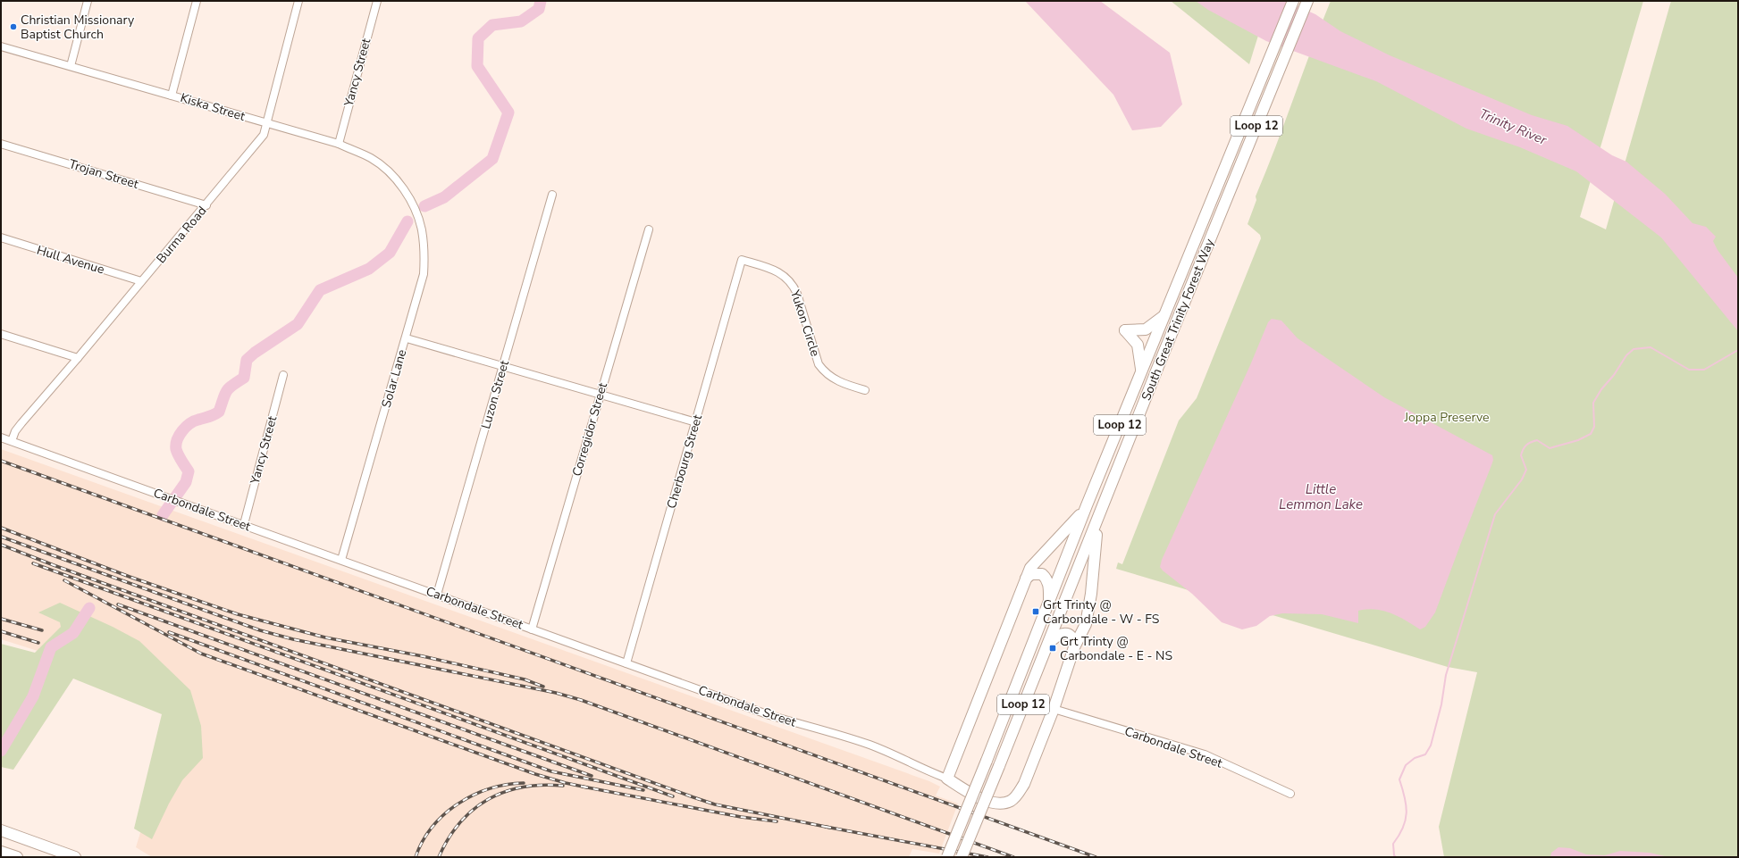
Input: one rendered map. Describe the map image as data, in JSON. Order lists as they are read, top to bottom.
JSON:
{
  "streets": {
    "main road": ["Loop 12", "South Great Trinity Forest Way"],
    "street": [
      "Yancy Street",
      "Kiska Street",
      "Trojan Street",
      "Burma Road",
      "Hull Avenue",
      "Yukon Circle",
      "Solar Lane",
      "Luzon Street",
      "Corregidor Street",
      "Cherbourg Street",
      "Carbondale Street"
    ]
  },
  "crossings": [
    ["Yancy Street", "Kiska Street"],
    ["Yancy Street", "Carbondale Street"],
    ["Kiska Street", "Burma Road"],
    ["Kiska Street", "Solar Lane"],
    ["Trojan Street", "Burma Road"],
    ["Burma Road", "Hull Avenue"],
    ["Burma Road", "Carbondale Street"],
    ["Yukon Circle", "Cherbourg Street"],
    ["Solar Lane", "Carbondale Street"],
    ["Luzon Street", "Carbondale Street"],
    ["Corregidor Street", "Carbondale Street"],
    ["Cherbourg Street", "Carbondale Street"]
  ],
  "water": ["Trinity River", "Little Lemmon Lake"],
  "parks": ["Joppa Preserve"],
  "places": {
    "other": ["Christian Missionary Baptist Church"],
    "transit": ["Grt Trinty @ Carbondale - W - FS", "Grt Trinty @ Carbondale - E - NS"]
  }
}
